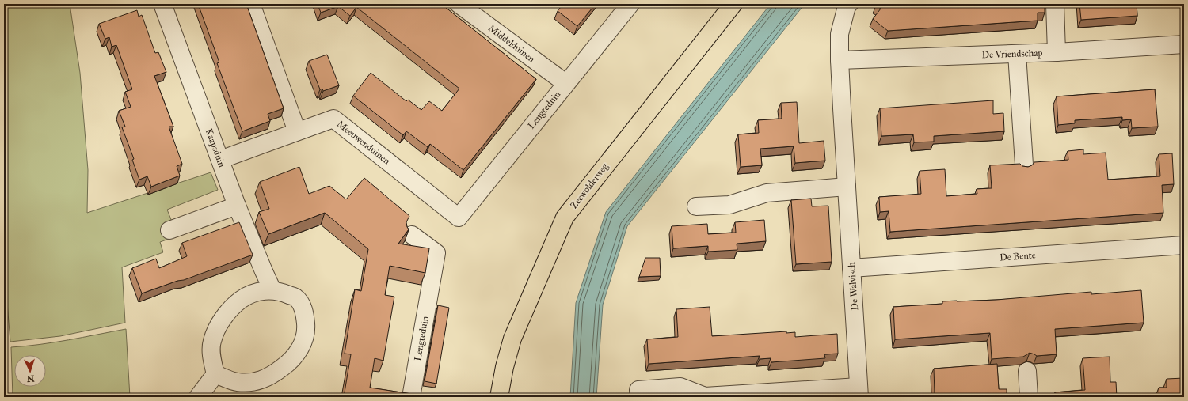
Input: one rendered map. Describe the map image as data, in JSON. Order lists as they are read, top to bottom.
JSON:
{
  "streets": {
    "main road": ["Zeewolderweg"],
    "street": [
      "Middelduinen",
      "De Vriendschap",
      "Lengteduin",
      "Meeuwenduinen",
      "Kaapsduin",
      "De Bente",
      "De Walvisch"
    ]
  },
  "crossings": [
    ["Middelduinen", "Lengteduin"],
    ["De Vriendschap", "De Walvisch"],
    ["Lengteduin", "Meeuwenduinen"],
    ["Meeuwenduinen", "Kaapsduin"],
    ["De Bente", "De Walvisch"]
  ],
  "north": "bottom"
}
